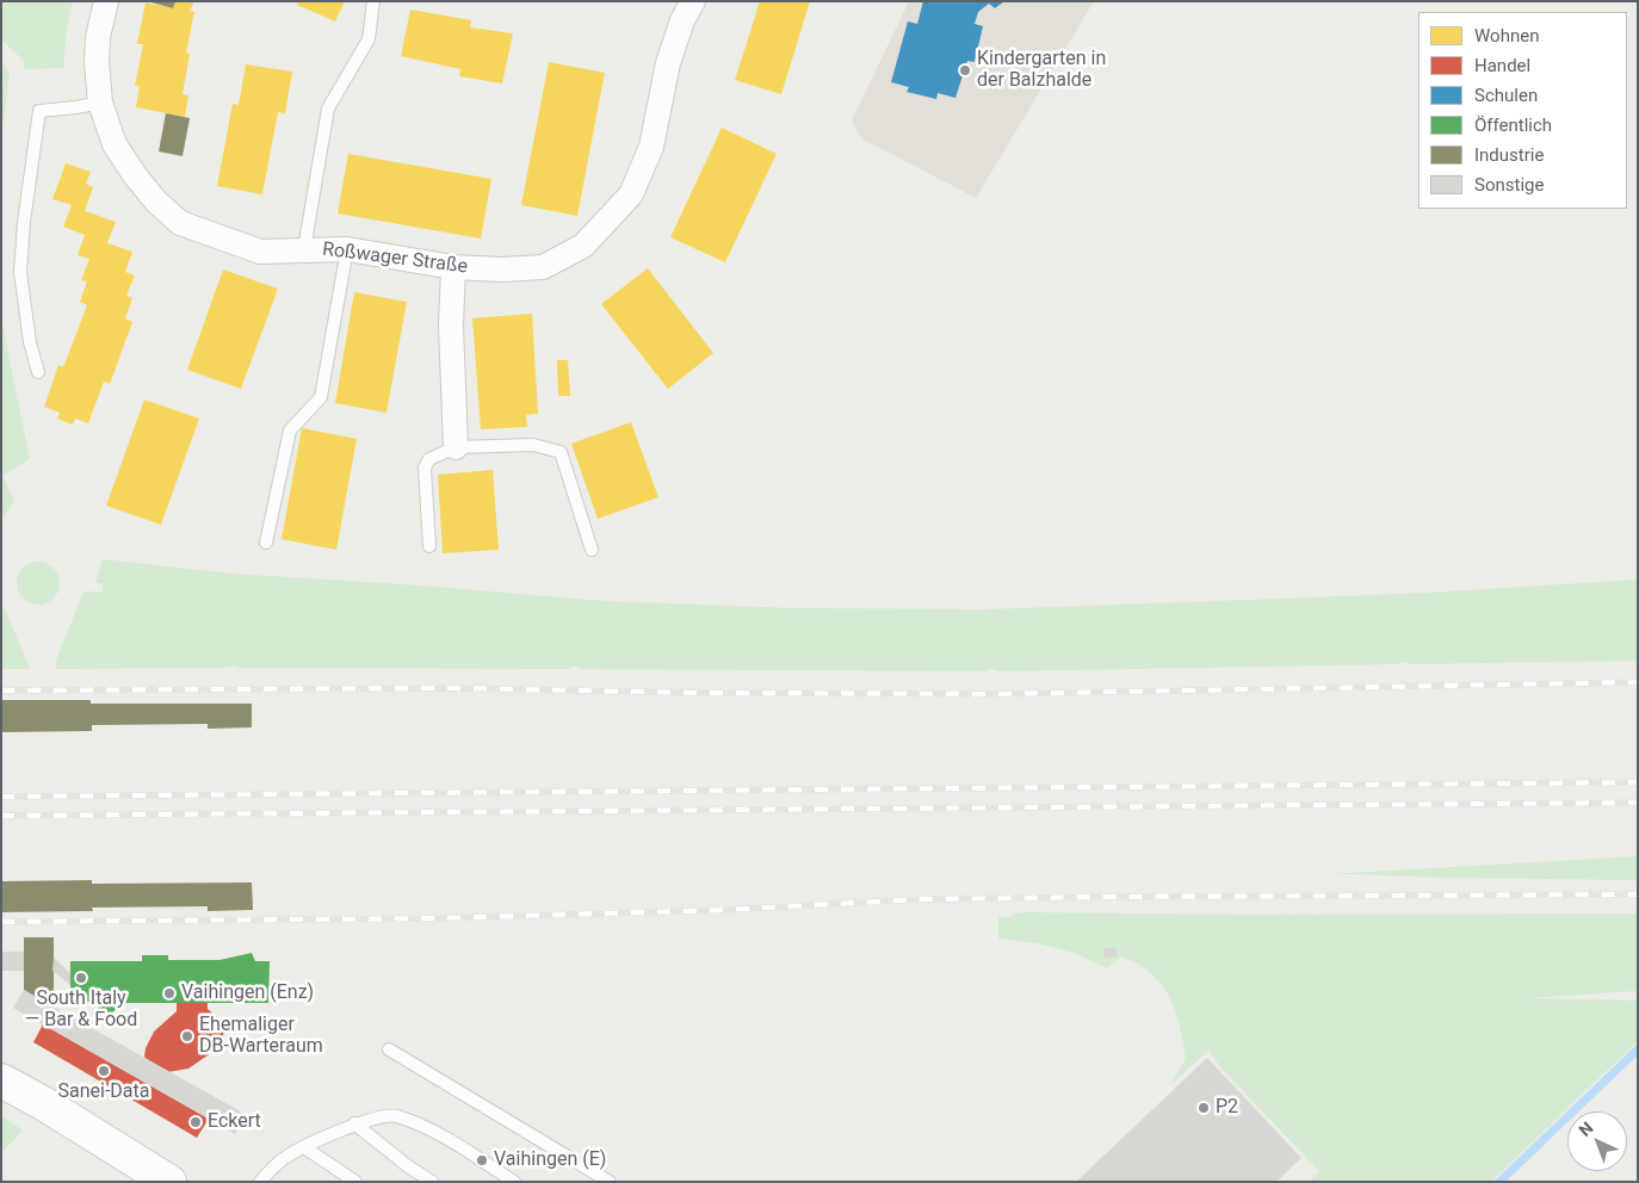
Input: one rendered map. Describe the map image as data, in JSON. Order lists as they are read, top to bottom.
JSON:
{
  "streets": {
    "street": ["Roßwager Straße"]
  },
  "places": [
    "Kindergarten in der Balzhalde",
    "South Italy — Bar & Food",
    "Vaihingen (Enz)",
    "Ehemaliger DB-Warteraum",
    "Sanei-Data",
    "P2",
    "Eckert",
    "Vaihingen (E)"
  ],
  "legend": [
    "Wohnen",
    "Handel",
    "Schulen",
    "Öffentlich",
    "Industrie",
    "Sonstige"
  ],
  "north": "top left"
}
